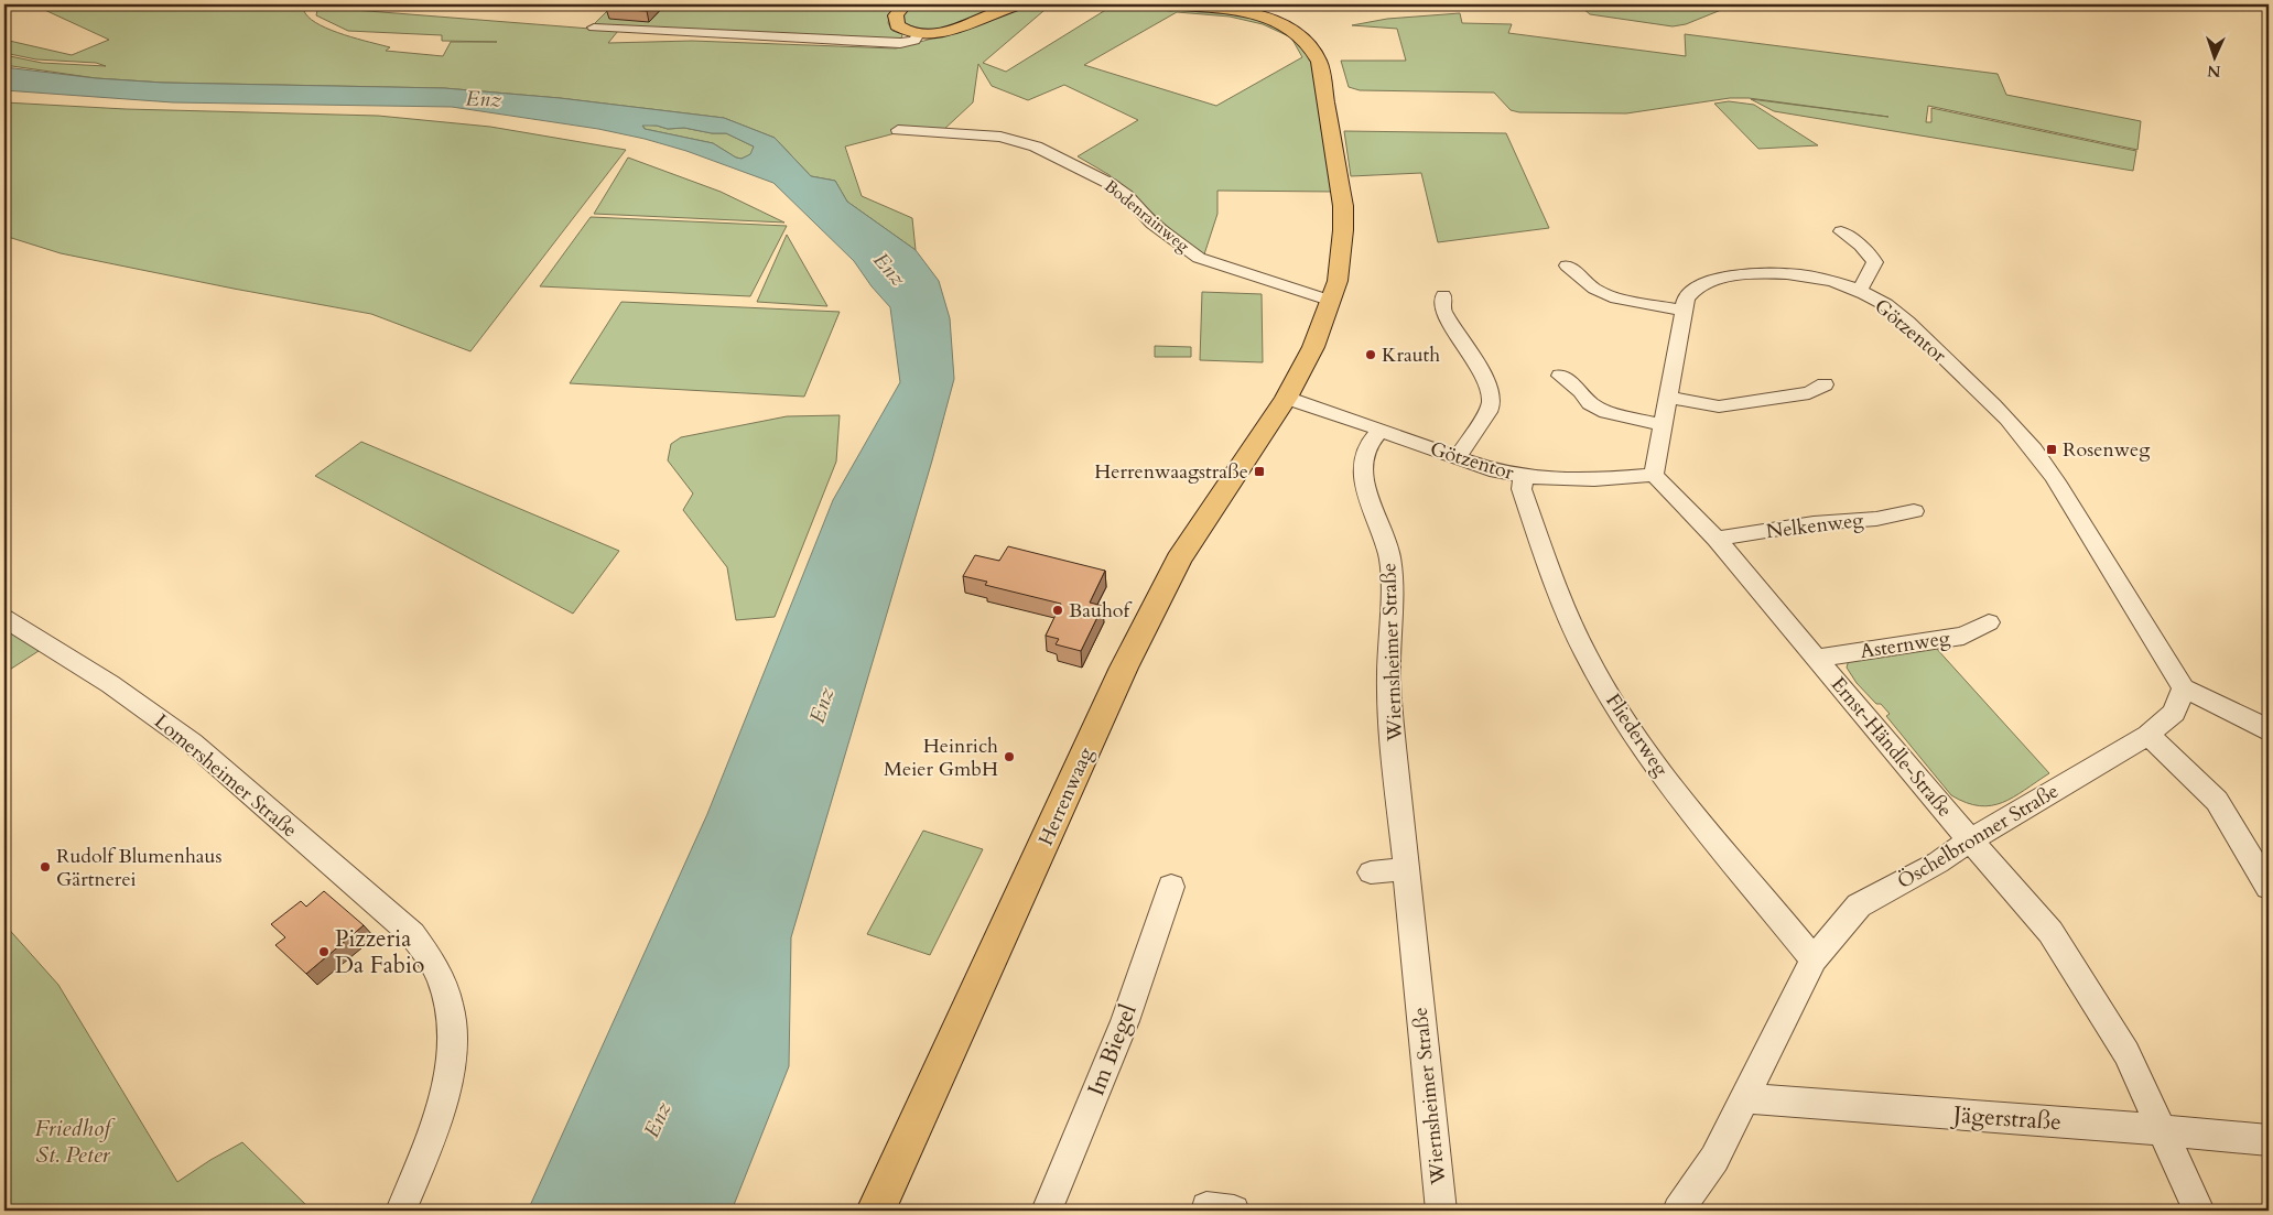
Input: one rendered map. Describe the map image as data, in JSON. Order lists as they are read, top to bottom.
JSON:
{
  "streets": {
    "main road": ["Herrenwaag"],
    "street": [
      "Bodenrainweg",
      "Götzentor",
      "Nelkenweg",
      "Asternweg",
      "Wiernsheimer Straße",
      "Fliederweg",
      "Ernst-Händle-Straße",
      "Lomersheimer Straße",
      "Öschelbronner Straße",
      "Im Biegel",
      "Jägerstraße"
    ]
  },
  "crossings": [
    ["Götzentor", "Wiernsheimer Straße"],
    ["Götzentor", "Fliederweg"],
    ["Götzentor", "Ernst-Händle-Straße"],
    ["Götzentor", "Öschelbronner Straße"],
    ["Nelkenweg", "Ernst-Händle-Straße"],
    ["Asternweg", "Ernst-Händle-Straße"],
    ["Fliederweg", "Öschelbronner Straße"],
    ["Ernst-Händle-Straße", "Öschelbronner Straße"],
    ["Ernst-Händle-Straße", "Jägerstraße"],
    ["Öschelbronner Straße", "Jägerstraße"]
  ],
  "water": ["Enz"],
  "parks": ["Friedhof St. Peter"],
  "places": {
    "other": [
      "Krauth",
      "Bauhof",
      "Heinrich Meier GmbH",
      "Rudolf Blumenhaus Gärtnerei",
      "Pizzeria Da Fabio"
    ],
    "transit": ["Rosenweg", "Herrenwaagstraße"]
  },
  "north": "bottom"
}
